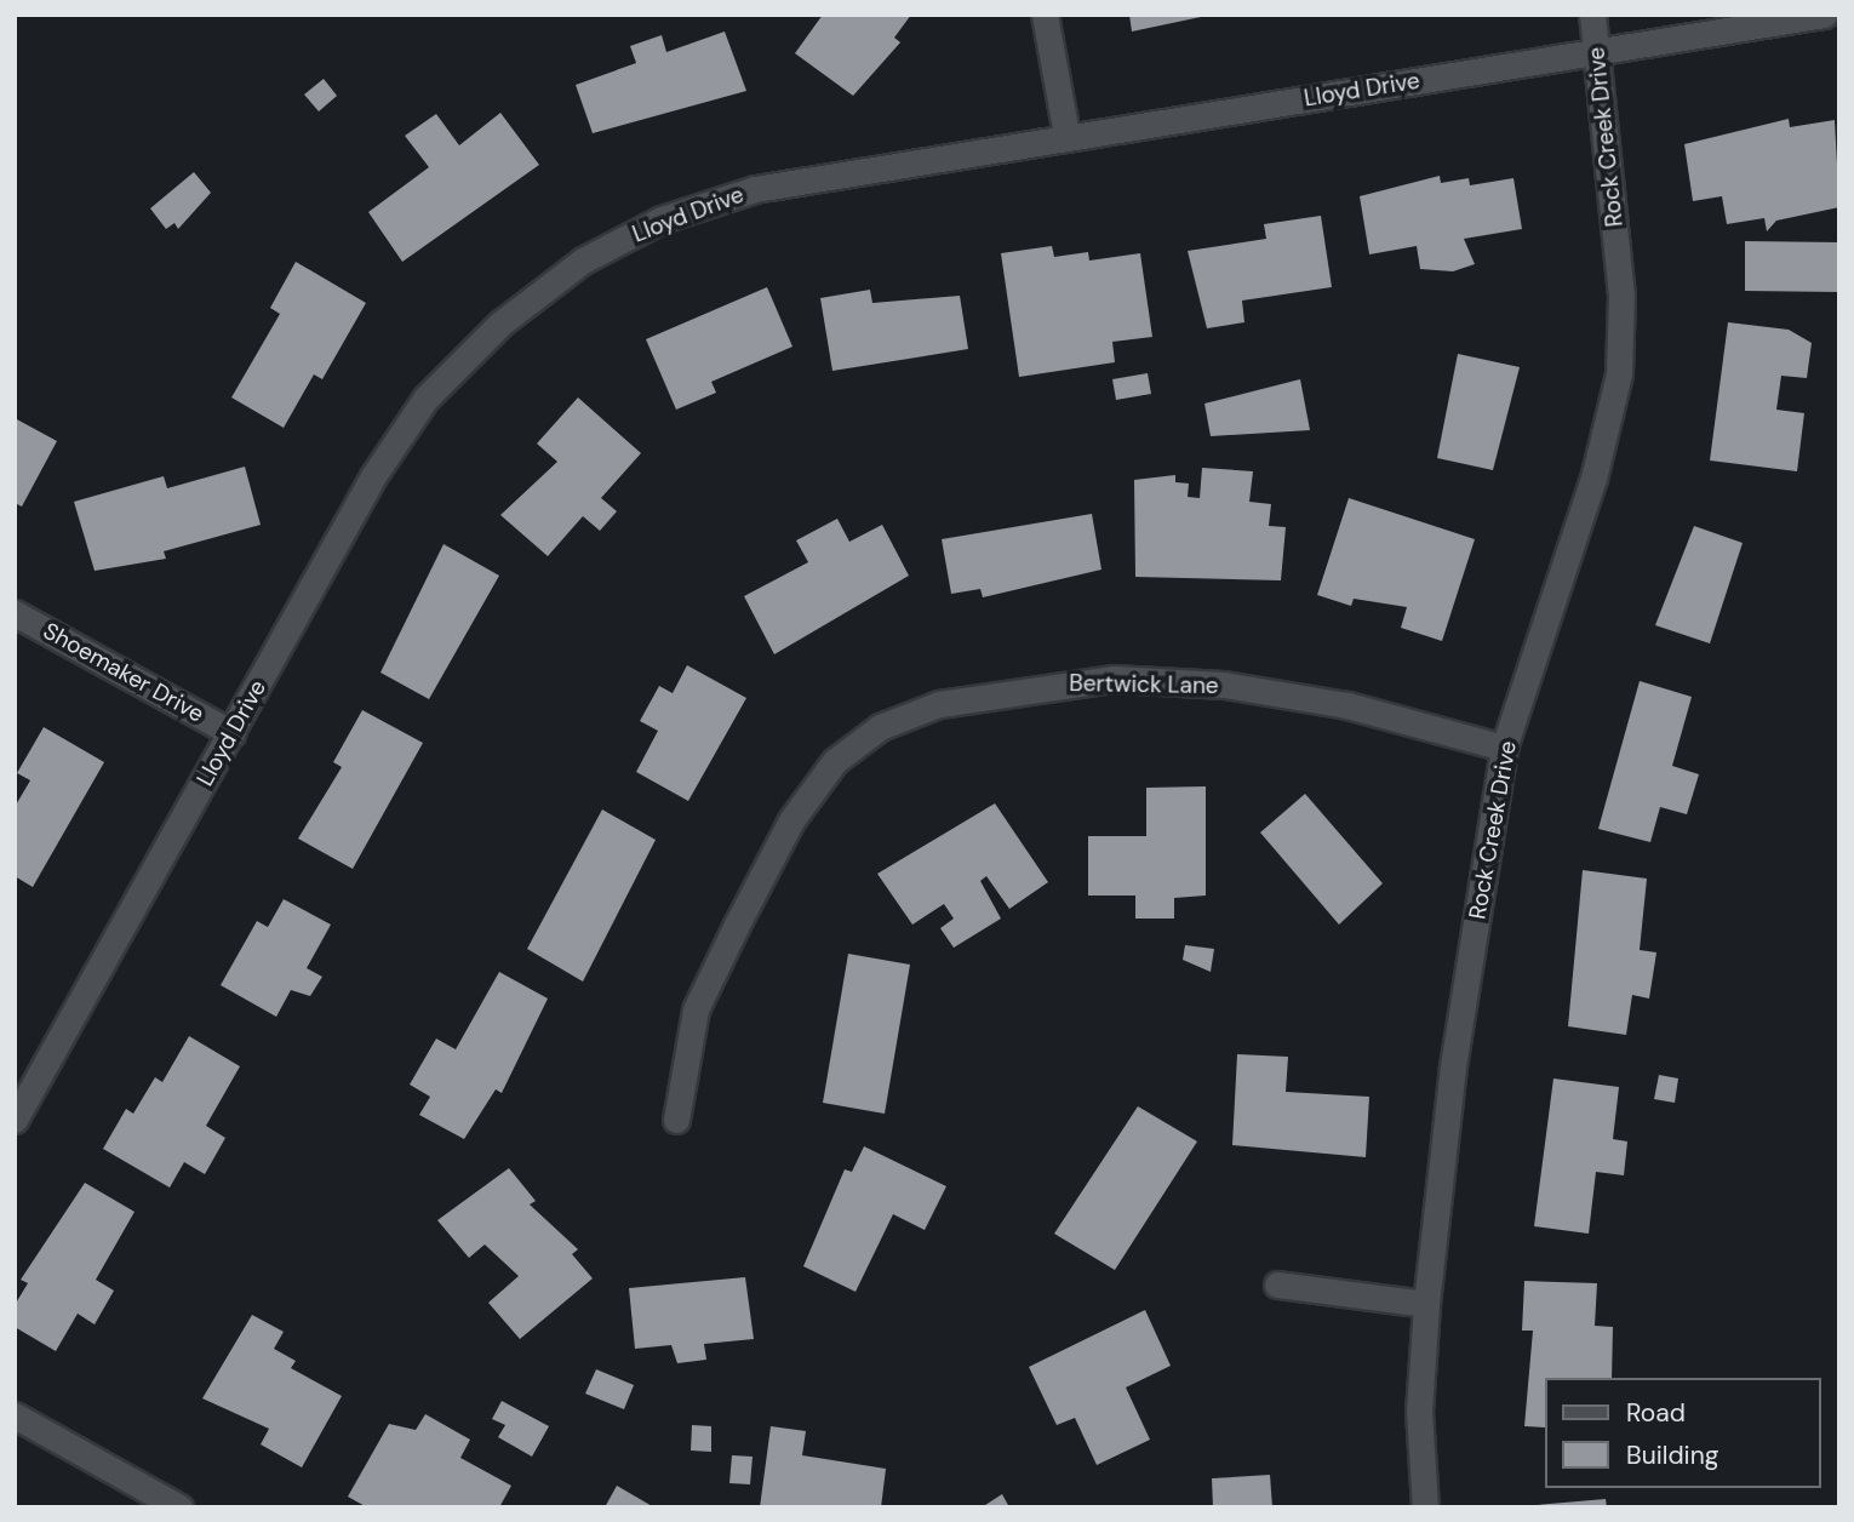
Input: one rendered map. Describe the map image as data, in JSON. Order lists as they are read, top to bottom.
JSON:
{
  "streets": {
    "street": [
      "Lloyd Drive",
      "Rock Creek Drive",
      "Shoemaker Drive",
      "Bertwick Lane"
    ]
  },
  "crossings": [
    ["Lloyd Drive", "Rock Creek Drive"],
    ["Lloyd Drive", "Shoemaker Drive"],
    ["Rock Creek Drive", "Bertwick Lane"]
  ],
  "legend": ["Road", "Building"]
}
